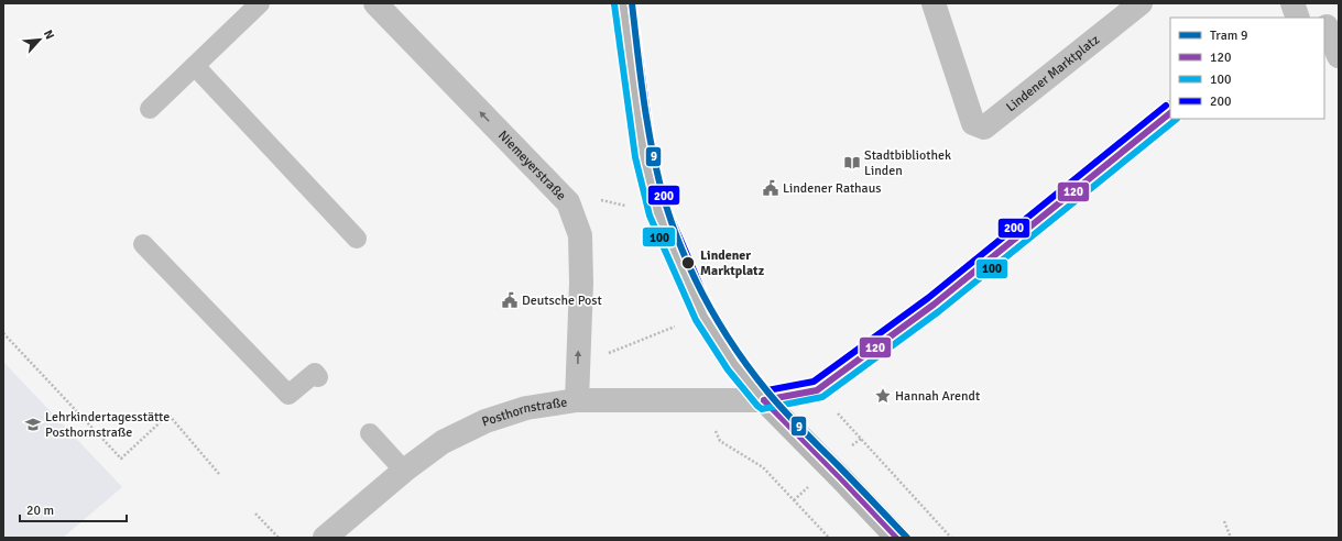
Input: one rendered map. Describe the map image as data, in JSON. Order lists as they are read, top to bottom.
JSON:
{
  "streets": {
    "street": ["Lindener Marktplatz", "Niemeyerstraße", "Posthornstraße"]
  },
  "crossings": [
    ["Niemeyerstraße", "Posthornstraße"]
  ],
  "places": {
    "library": ["Stadtbibliothek Linden"],
    "public building": ["Lindener Rathaus", "Deutsche Post"],
    "other": ["Lindener Marktplatz"],
    "place": ["Hannah Arendt"],
    "school or university": ["Lehrkindertagesstätte Posthornstraße"]
  },
  "lines": [
    "tram line 9",
    "transit line 200",
    "transit line 100",
    "transit line 120"
  ],
  "legend": [
    "Tram 9",
    "120",
    "100",
    "200"
  ],
  "scale_bar": "20 m",
  "north": "top right"
}
